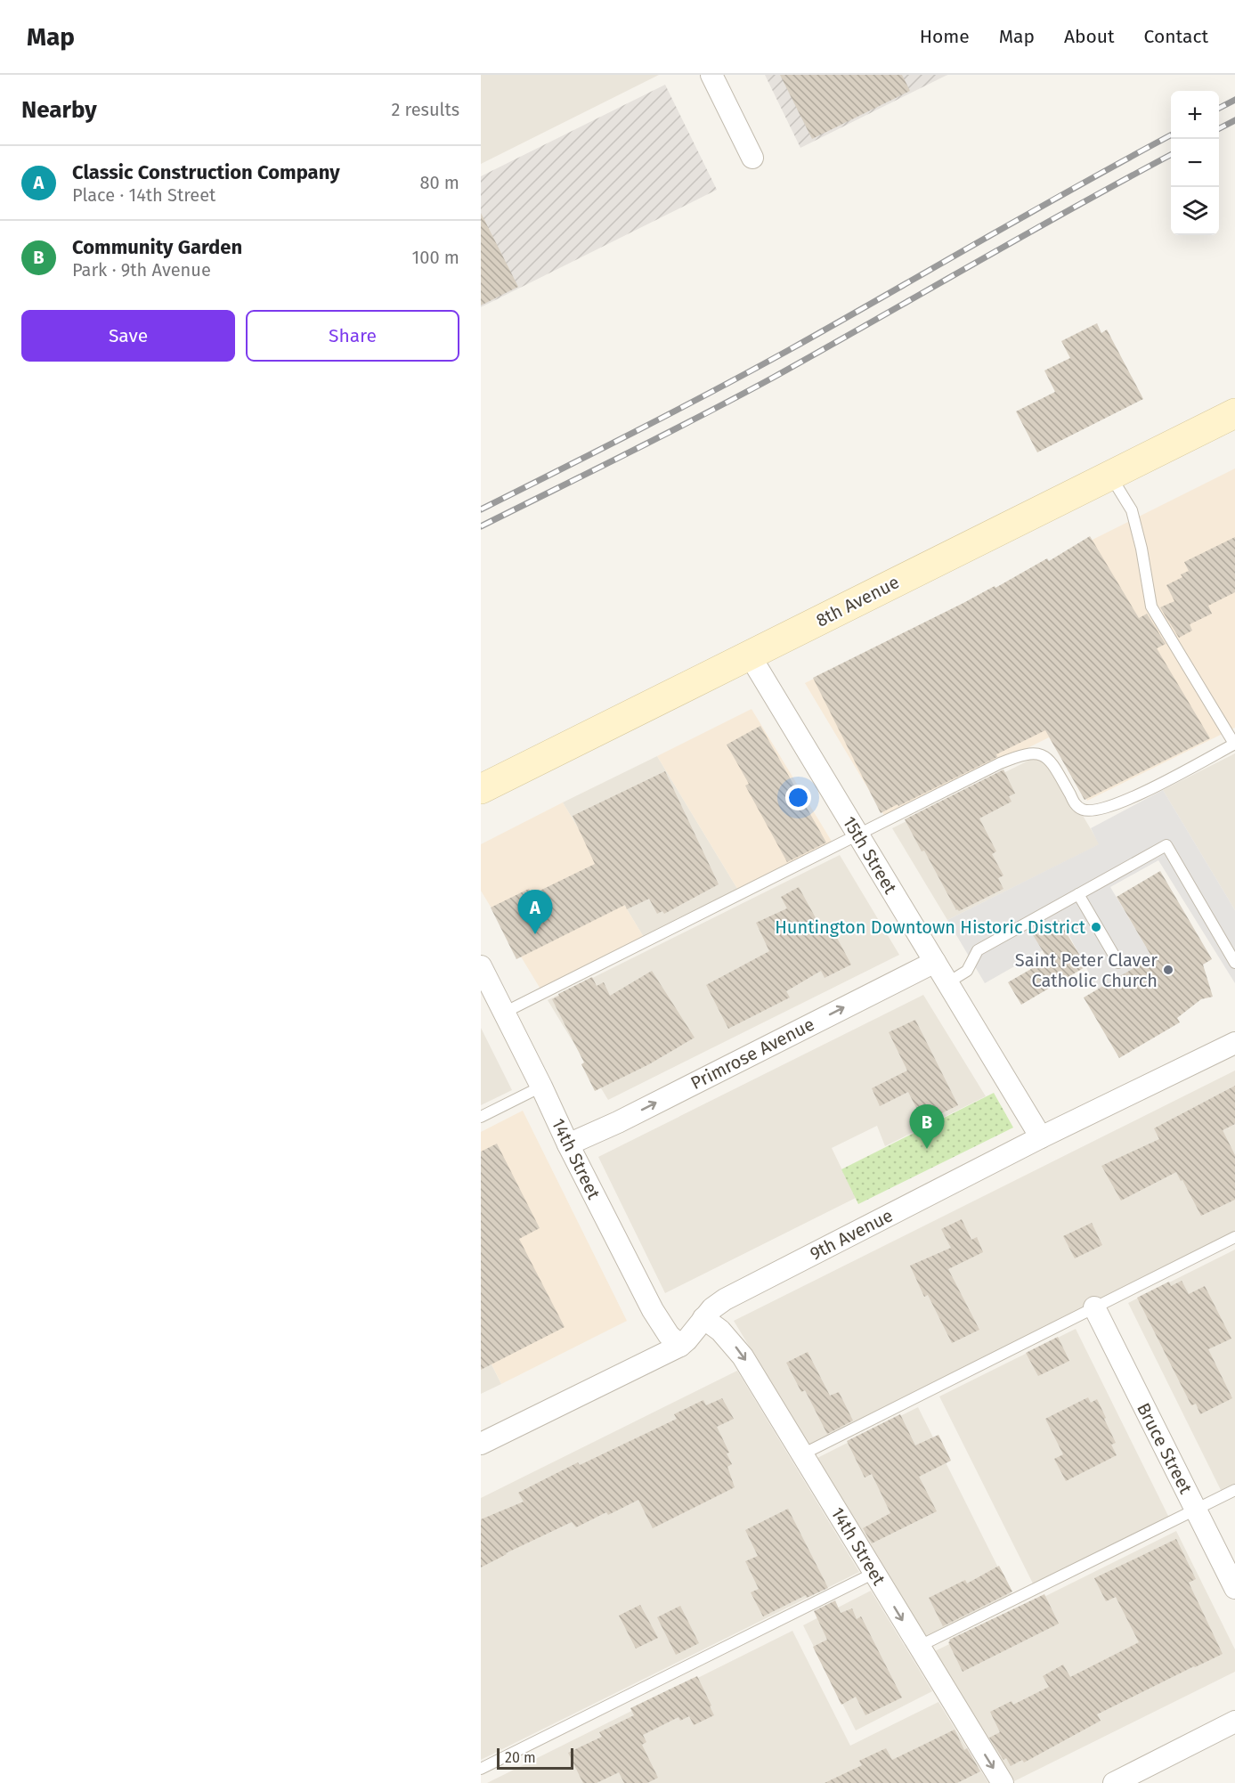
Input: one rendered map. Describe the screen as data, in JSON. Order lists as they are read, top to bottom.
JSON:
{
  "streets": {
    "main road": ["8th Avenue"],
    "street": [
      "15th Street",
      "Primrose Avenue",
      "14th Street",
      "9th Avenue",
      "Bruce Street"
    ]
  },
  "crossings": [
    ["8th Avenue", "15th Street"],
    ["15th Street", "Primrose Avenue"],
    ["15th Street", "9th Avenue"],
    ["Primrose Avenue", "14th Street"],
    ["14th Street", "9th Avenue"]
  ],
  "one_way": ["Primrose Avenue", "14th Street"],
  "places": ["Huntington Downtown Historic District", "Saint Peter Claver Catholic Church"],
  "scale_bar": "20 m",
  "page": {
    "header": "Map",
    "nav": [
      "Home",
      "Map",
      "About",
      "Contact"
    ],
    "heading": ["Nearby", "2 results"],
    "map_buttons": ["+", "−"],
    "list": [
      {
        "mark": "A",
        "name": "Classic Construction Company",
        "note": "Place · 14th Street",
        "value": "80 m"
      },
      {
        "mark": "B",
        "name": "Community Garden",
        "note": "Park · 9th Avenue",
        "value": "100 m"
      }
    ],
    "buttons": ["Save", "Share"],
    "pins": ["A", "B"],
    "scale": "20 m"
  }
}
